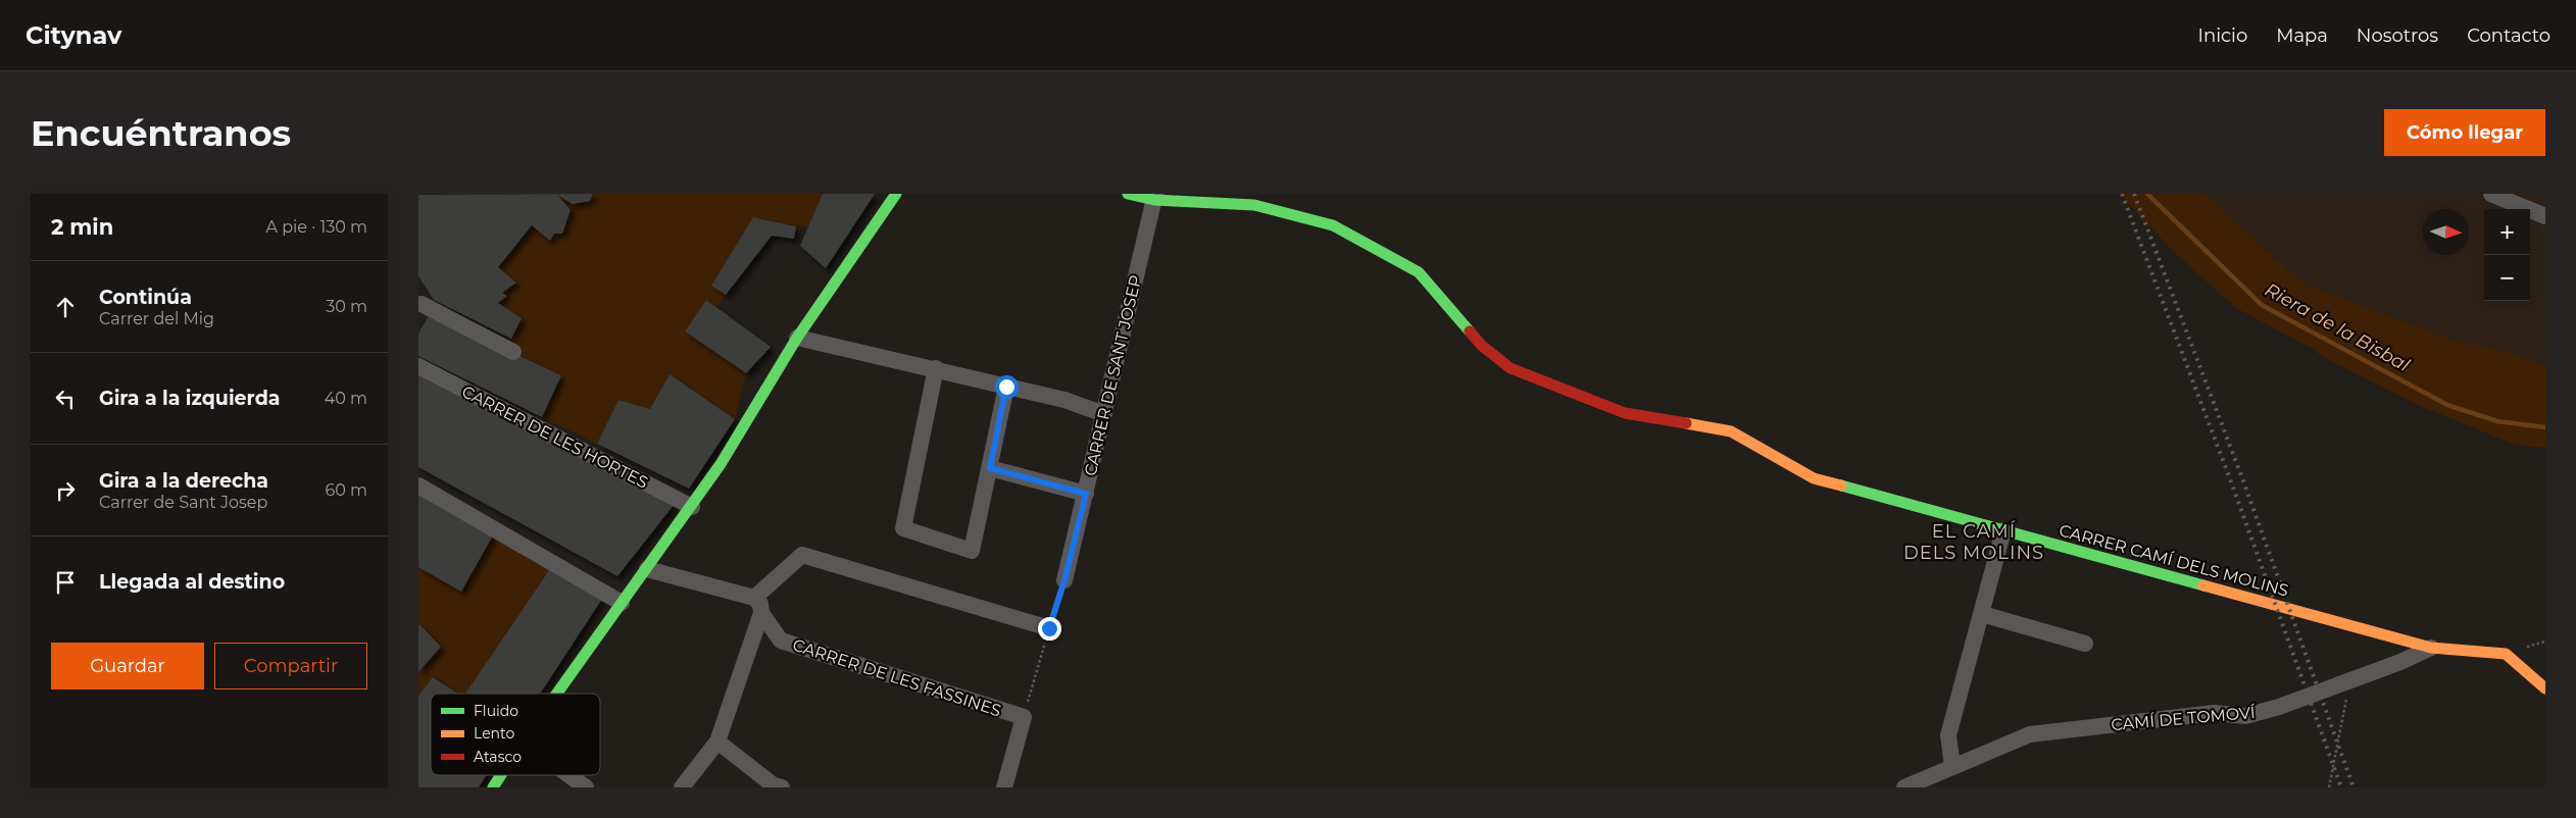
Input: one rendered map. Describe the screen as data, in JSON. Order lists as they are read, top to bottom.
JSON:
{
  "streets": {
    "street": [
      "CARRER DE SANT JOSEP",
      "CARRER DE LES HORTES",
      "CARRER CAMÍ DELS MOLINS",
      "CARRER DE LES FASSINES",
      "CAMÍ DE TOMOVÍ"
    ]
  },
  "crossings": [
    ["CARRER DE SANT JOSEP", "CARRER CAMÍ DELS MOLINS"],
    ["CARRER CAMÍ DELS MOLINS", "CAMÍ DE TOMOVÍ"]
  ],
  "districts": ["EL CAMÍ DELS MOLINS"],
  "water": ["Riera de la Bisbal"],
  "legend": ["Fluido", "Lento", "Atasco"],
  "north": "right",
  "page": {
    "header": "Citynav",
    "nav": [
      "Inicio",
      "Mapa",
      "Nosotros",
      "Contacto"
    ],
    "buttons": [
      "Cómo llegar",
      ["Guardar", "Compartir"]
    ],
    "title": "Encuéntranos",
    "heading": ["2 min", "A pie · 130 m"],
    "map_buttons": ["+", "−"],
    "list": [
      ["Continúa", "Carrer del Mig", "30 m"],
      ["Gira a la izquierda", "40 m"],
      ["Gira a la derecha", "Carrer de Sant Josep", "60 m"],
      "Llegada al destino"
    ]
  }
}
